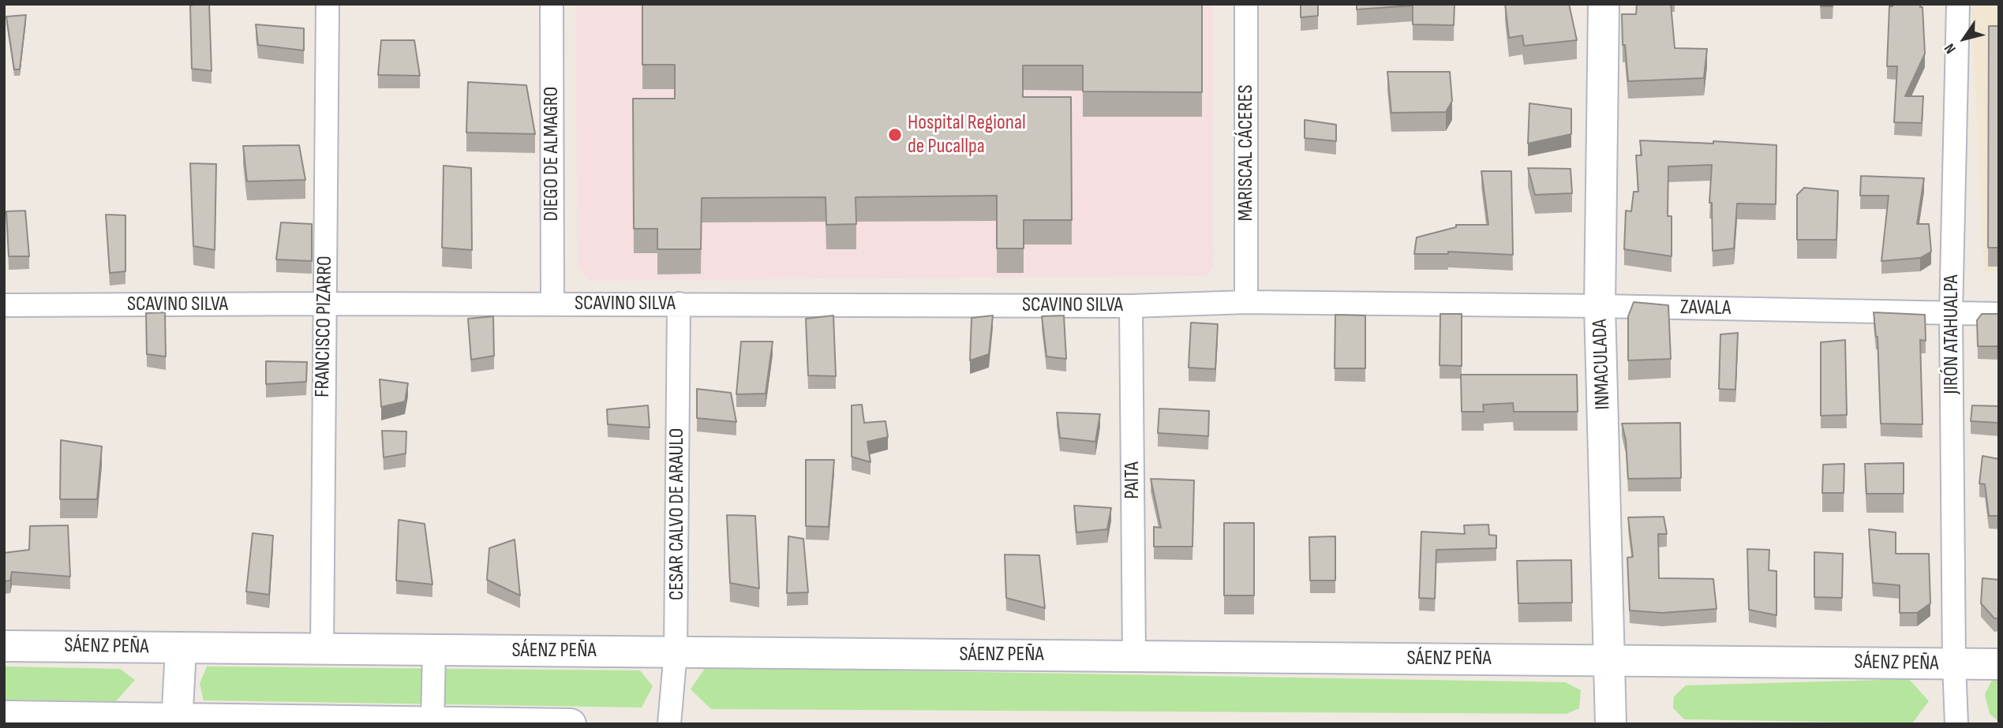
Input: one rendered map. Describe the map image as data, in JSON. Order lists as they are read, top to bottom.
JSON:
{
  "streets": {
    "main road": ["INMACULADA", "SÁENZ PEÑA"],
    "street": [
      "MARISCAL CÁCERES",
      "DIEGO DE ALMAGRO",
      "SCAVINO SILVA",
      "ZAVALA",
      "FRANCISCO PIZARRO",
      "JIRÓN ATAHUALPA",
      "PAITA",
      "CESAR CALVO DE ARAULO"
    ]
  },
  "crossings": [
    ["MARISCAL CÁCERES", "SCAVINO SILVA"],
    ["MARISCAL CÁCERES", "ZAVALA"],
    ["DIEGO DE ALMAGRO", "SCAVINO SILVA"],
    ["SCAVINO SILVA", "ZAVALA"],
    ["SCAVINO SILVA", "FRANCISCO PIZARRO"],
    ["SCAVINO SILVA", "PAITA"],
    ["SCAVINO SILVA", "CESAR CALVO DE ARAULO"],
    ["ZAVALA", "JIRÓN ATAHUALPA"],
    ["ZAVALA", "INMACULADA"],
    ["FRANCISCO PIZARRO", "SÁENZ PEÑA"],
    ["JIRÓN ATAHUALPA", "SÁENZ PEÑA"],
    ["INMACULADA", "SÁENZ PEÑA"],
    ["PAITA", "SÁENZ PEÑA"],
    ["CESAR CALVO DE ARAULO", "SÁENZ PEÑA"]
  ],
  "places": ["Hospital Regional de Pucallpa"],
  "north": "bottom left"
}
